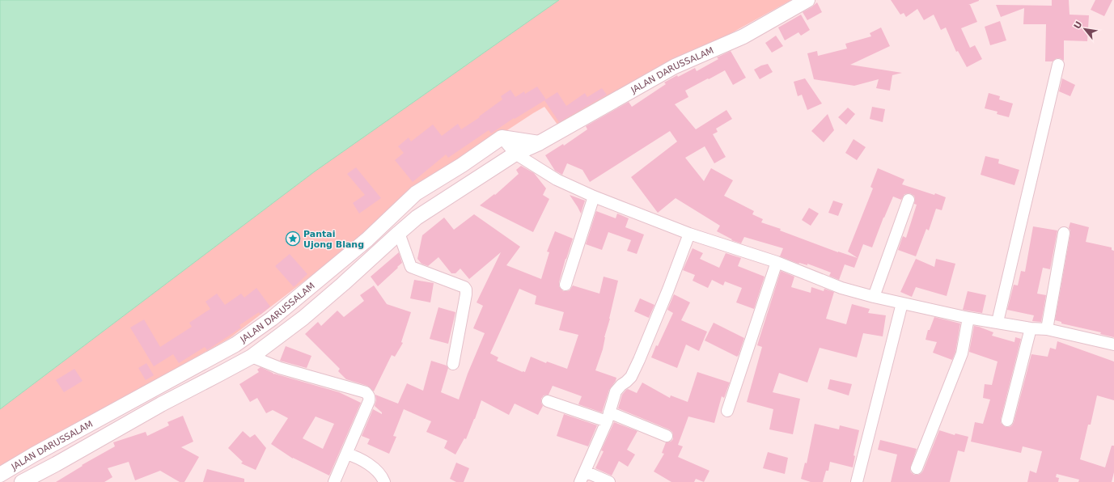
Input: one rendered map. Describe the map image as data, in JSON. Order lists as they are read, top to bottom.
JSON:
{
  "streets": {
    "street": ["JALAN DARUSSALAM"]
  },
  "places": {
    "place": ["Pantai Ujong Blang"]
  },
  "north": "top left"
}
